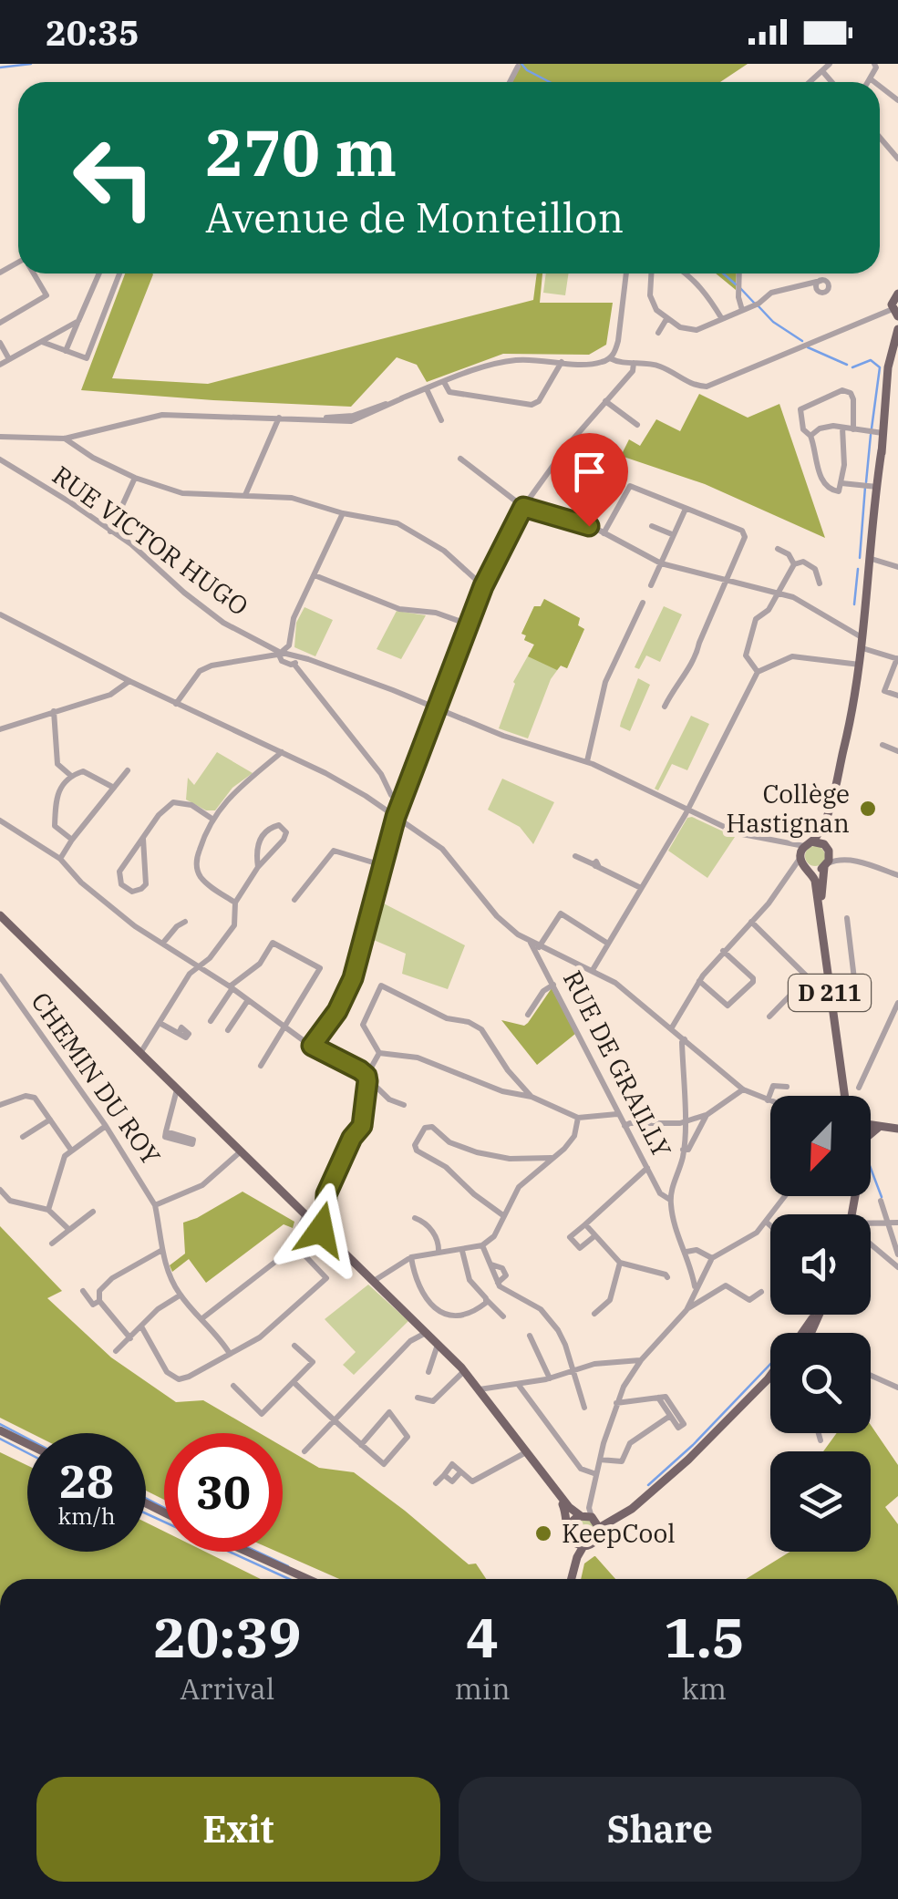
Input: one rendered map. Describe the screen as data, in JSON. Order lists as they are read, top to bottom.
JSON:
{
  "streets": {
    "main road": ["D 211"],
    "street": ["RUE VICTOR HUGO", "RUE DE GRAILLY", "CHEMIN DU ROY"]
  },
  "crossings": [
    ["RUE VICTOR HUGO", "D 211"]
  ],
  "places": ["Collège Hastignan", "KeepCool"],
  "north": "bottom left",
  "page": {
    "status": "20:35",
    "turn": ["270 m", "Avenue de Monteillon"],
    "speed": "28 km/h",
    "limit": "30",
    "eta": [
      "20:39",
      "Arrival",
      "4",
      "min",
      "1.5",
      "km"
    ],
    "buttons": ["Exit", "Share"]
  }
}
